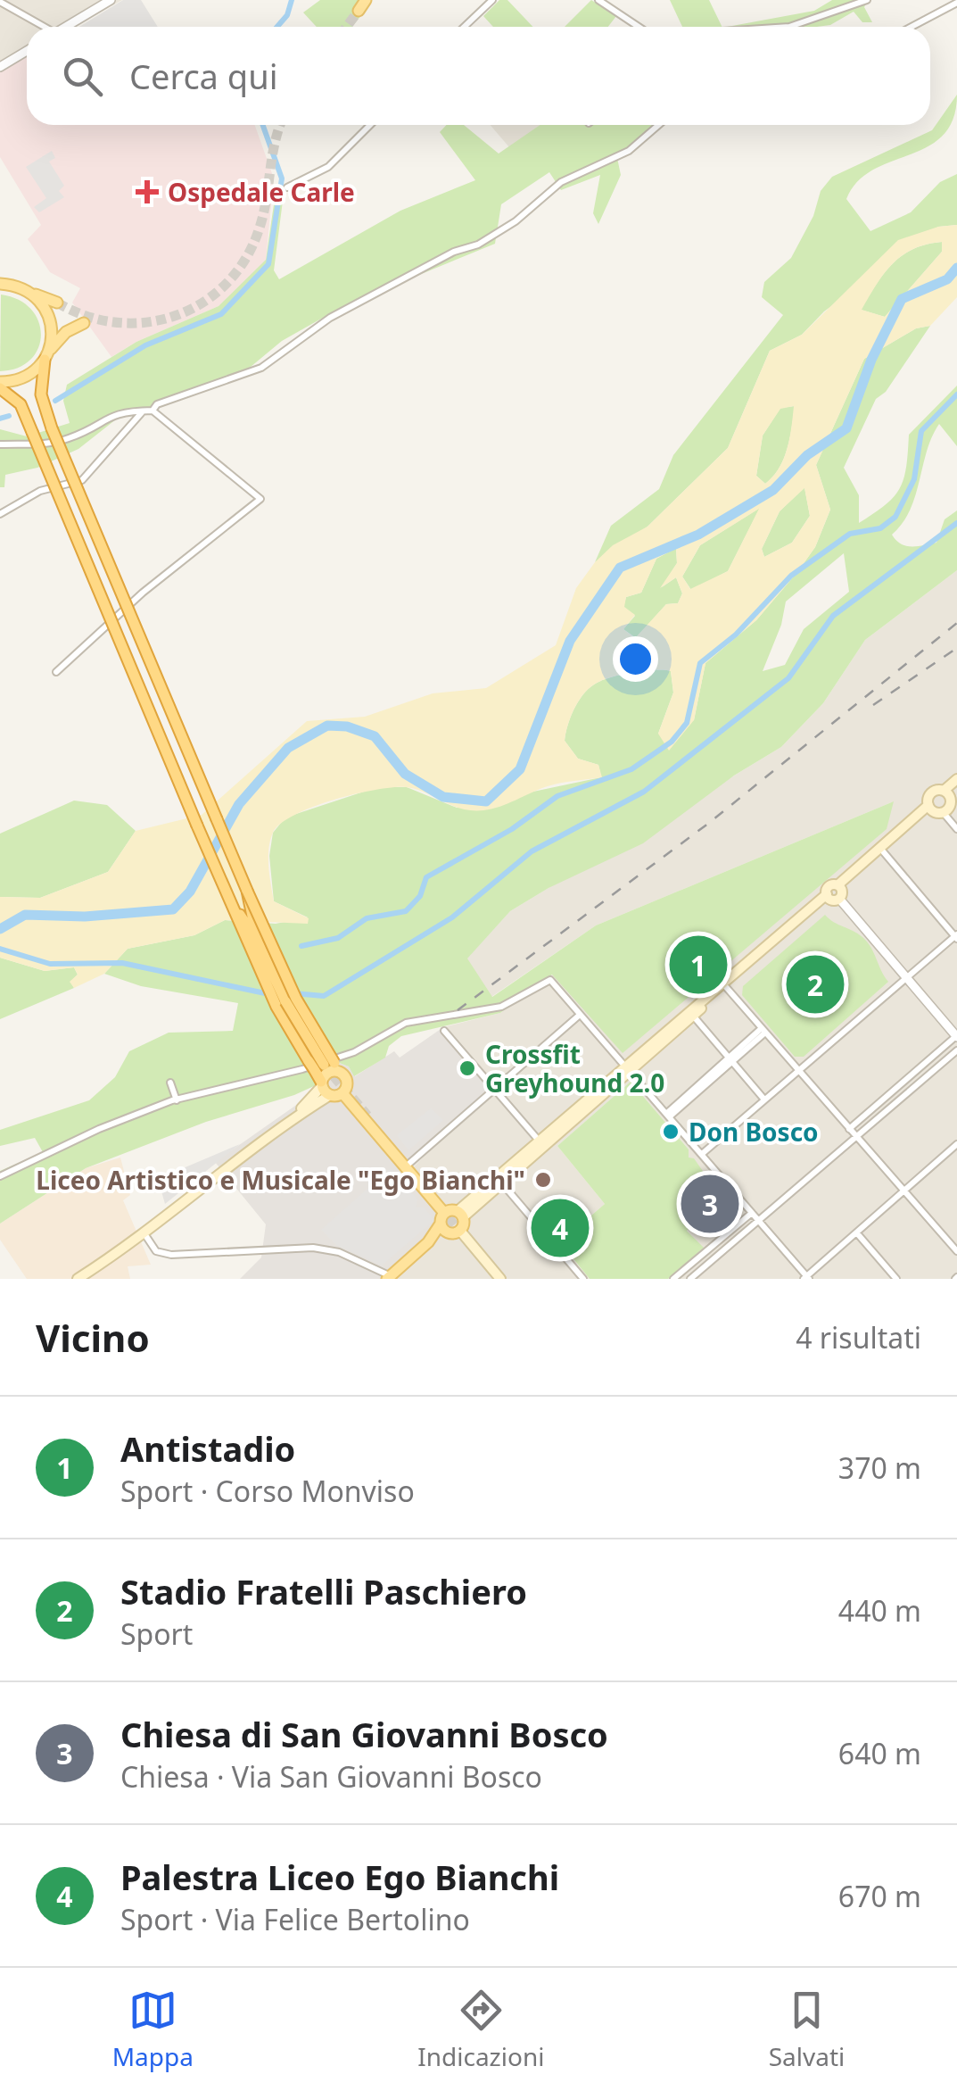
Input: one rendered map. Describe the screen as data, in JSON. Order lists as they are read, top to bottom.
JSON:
{
  "places": {
    "health": ["Ospedale Carle"],
    "other": ["Crossfit Greyhound 2.0", "Don Bosco", "Liceo Artistico e Musicale \"Ego Bianchi\""]
  },
  "page": {
    "search": "Cerca qui",
    "pins": [
      "1",
      "2",
      "3",
      "4"
    ],
    "heading": ["Vicino", "4 risultati"],
    "list": [
      {
        "mark": "1",
        "name": "Antistadio",
        "note": "Sport · Corso Monviso",
        "value": "370 m"
      },
      {
        "mark": "2",
        "name": "Stadio Fratelli Paschiero",
        "note": "Sport",
        "value": "440 m"
      },
      {
        "mark": "3",
        "name": "Chiesa di San Giovanni Bosco",
        "note": "Chiesa · Via San Giovanni Bosco",
        "value": "640 m"
      },
      {
        "mark": "4",
        "name": "Palestra Liceo Ego Bianchi",
        "note": "Sport · Via Felice Bertolino",
        "value": "670 m"
      }
    ],
    "nav": ["Mappa", "Indicazioni", "Salvati"]
  }
}
